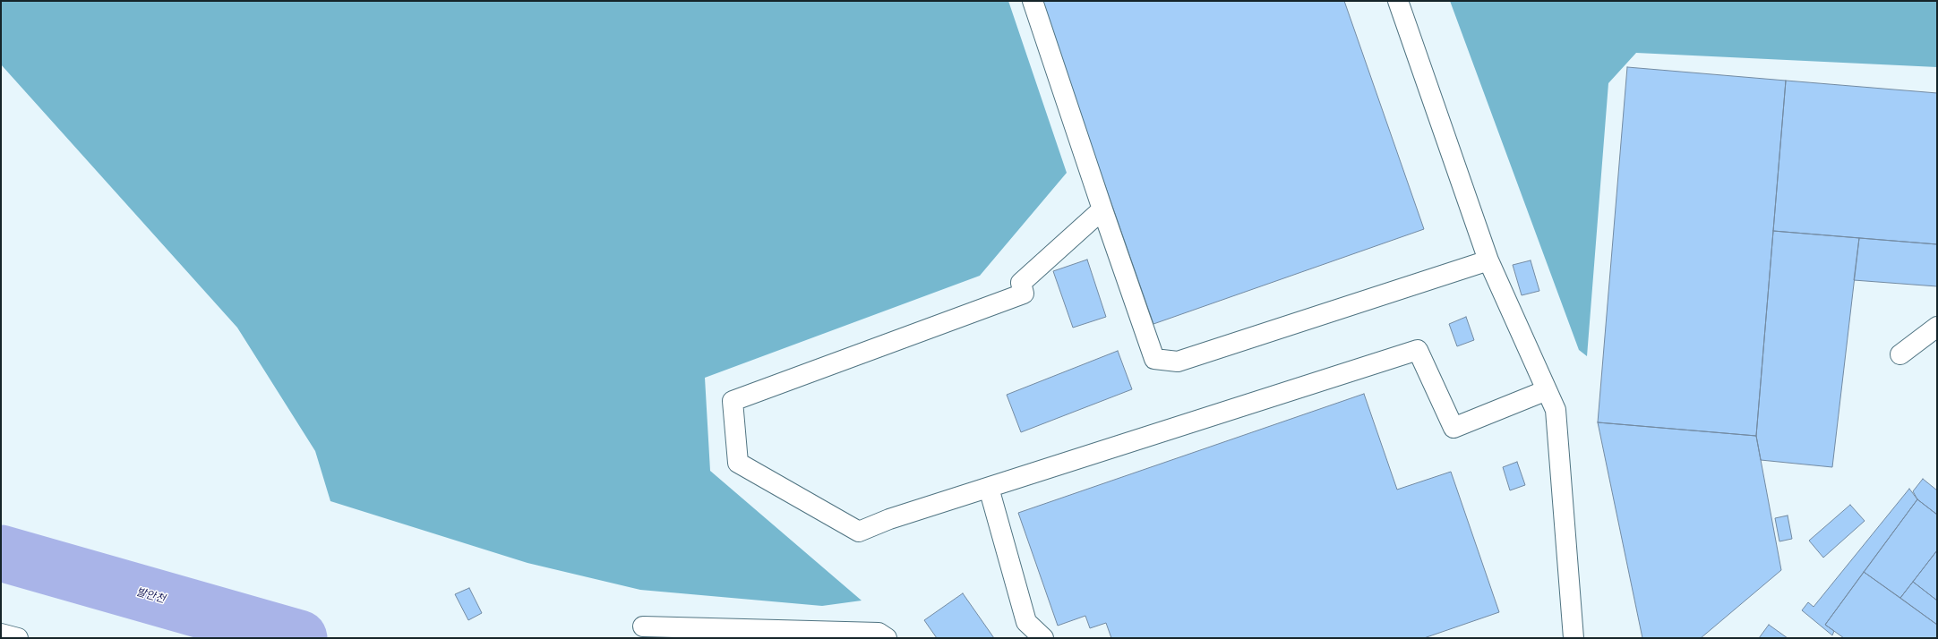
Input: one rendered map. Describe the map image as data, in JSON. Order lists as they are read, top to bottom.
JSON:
{
  "water": ["발안천"]
}
